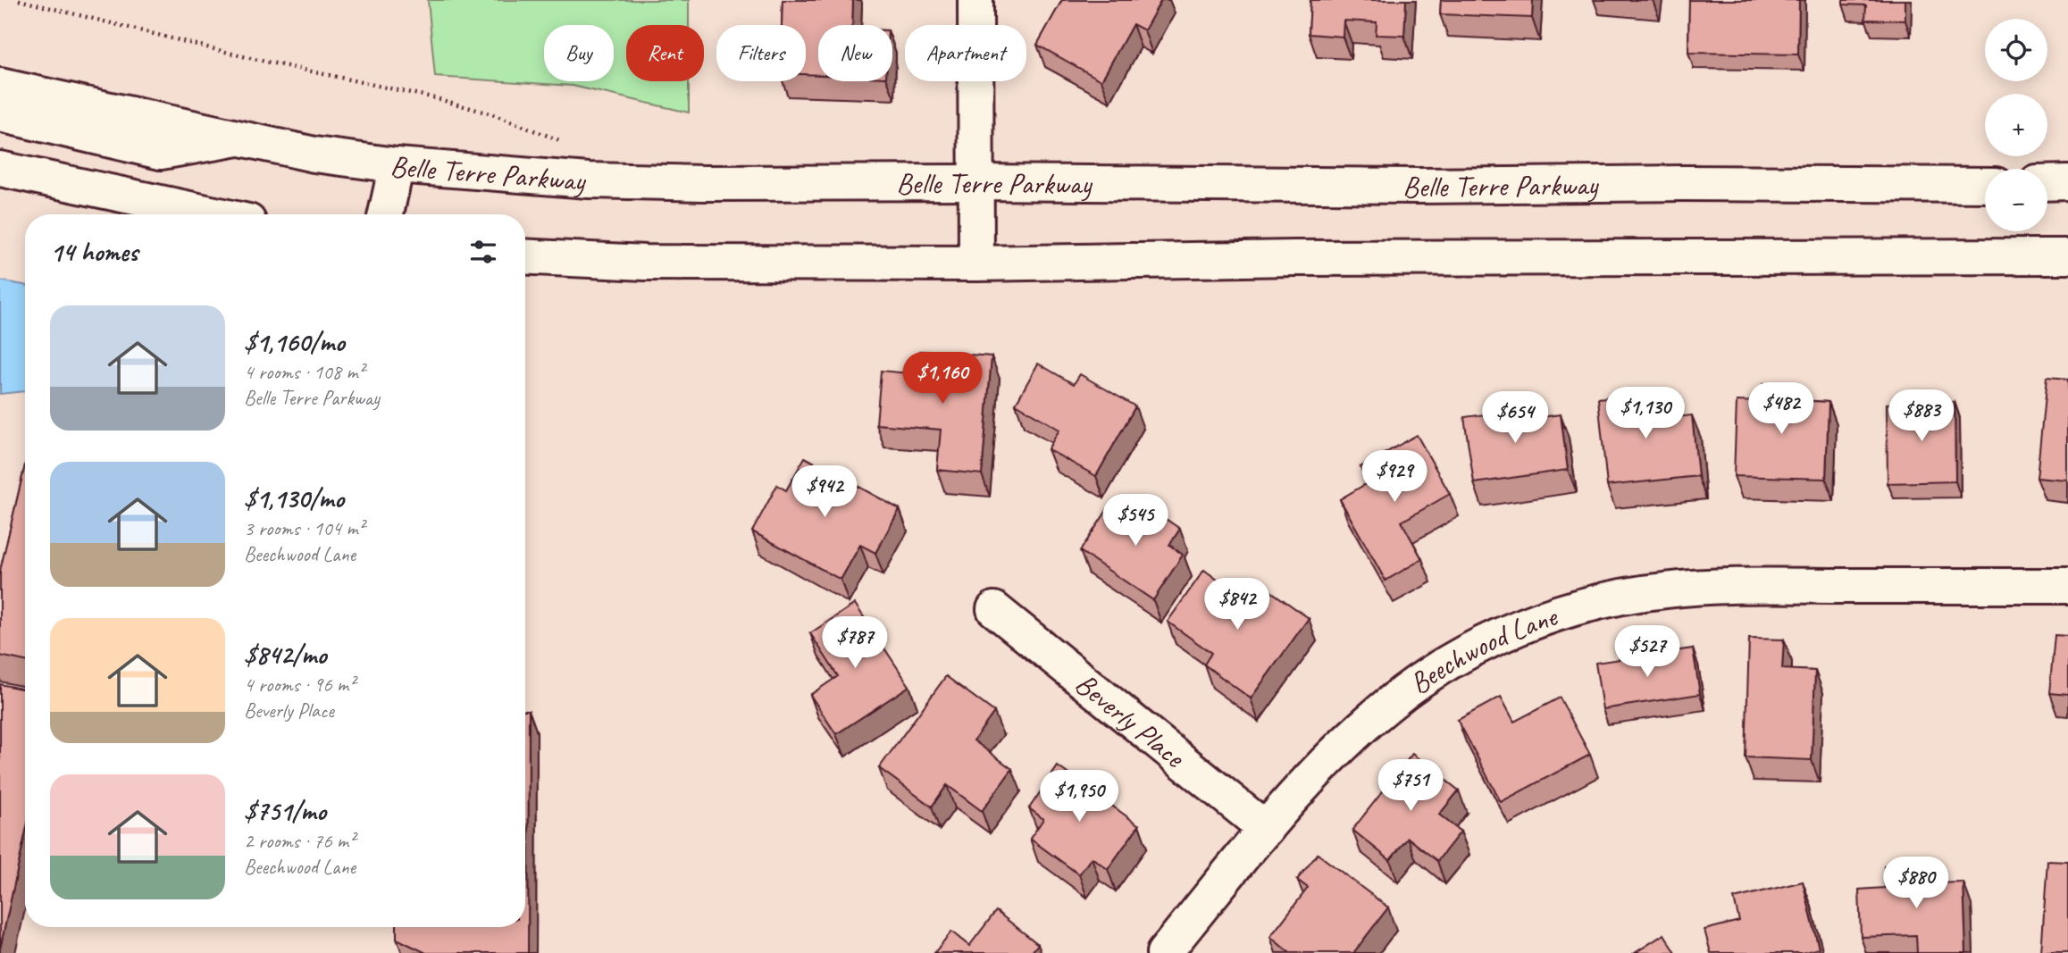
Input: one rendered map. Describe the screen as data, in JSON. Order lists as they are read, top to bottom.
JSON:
{
  "streets": {
    "main road": ["Belle Terre Parkway", "Beechwood Lane", "Beverly Place"]
  },
  "crossings": [
    ["Beechwood Lane", "Beverly Place"]
  ],
  "page": {
    "map_buttons": ["+", "−"],
    "chip": [
      "Buy",
      "Rent",
      "Filters",
      "New",
      "Apartment"
    ],
    "heading": "14 homes",
    "list": [
      {
        "name": "$1,160/mo",
        "note": "4 rooms · 108 m² · Belle Terre Parkway"
      },
      {
        "name": "$1,130/mo",
        "note": "3 rooms · 104 m² · Beechwood Lane"
      },
      {
        "name": "$842/mo",
        "note": "4 rooms · 96 m² · Beverly Place"
      },
      {
        "name": "$751/mo",
        "note": "2 rooms · 76 m² · Beechwood Lane"
      }
    ],
    "price": [
      "$1,160",
      "$482",
      "$1,130",
      "$883",
      "$654",
      "$929",
      "$942",
      "$545",
      "$842",
      "$787",
      "$527",
      "$751",
      "$1,950",
      "$880"
    ]
  }
}
